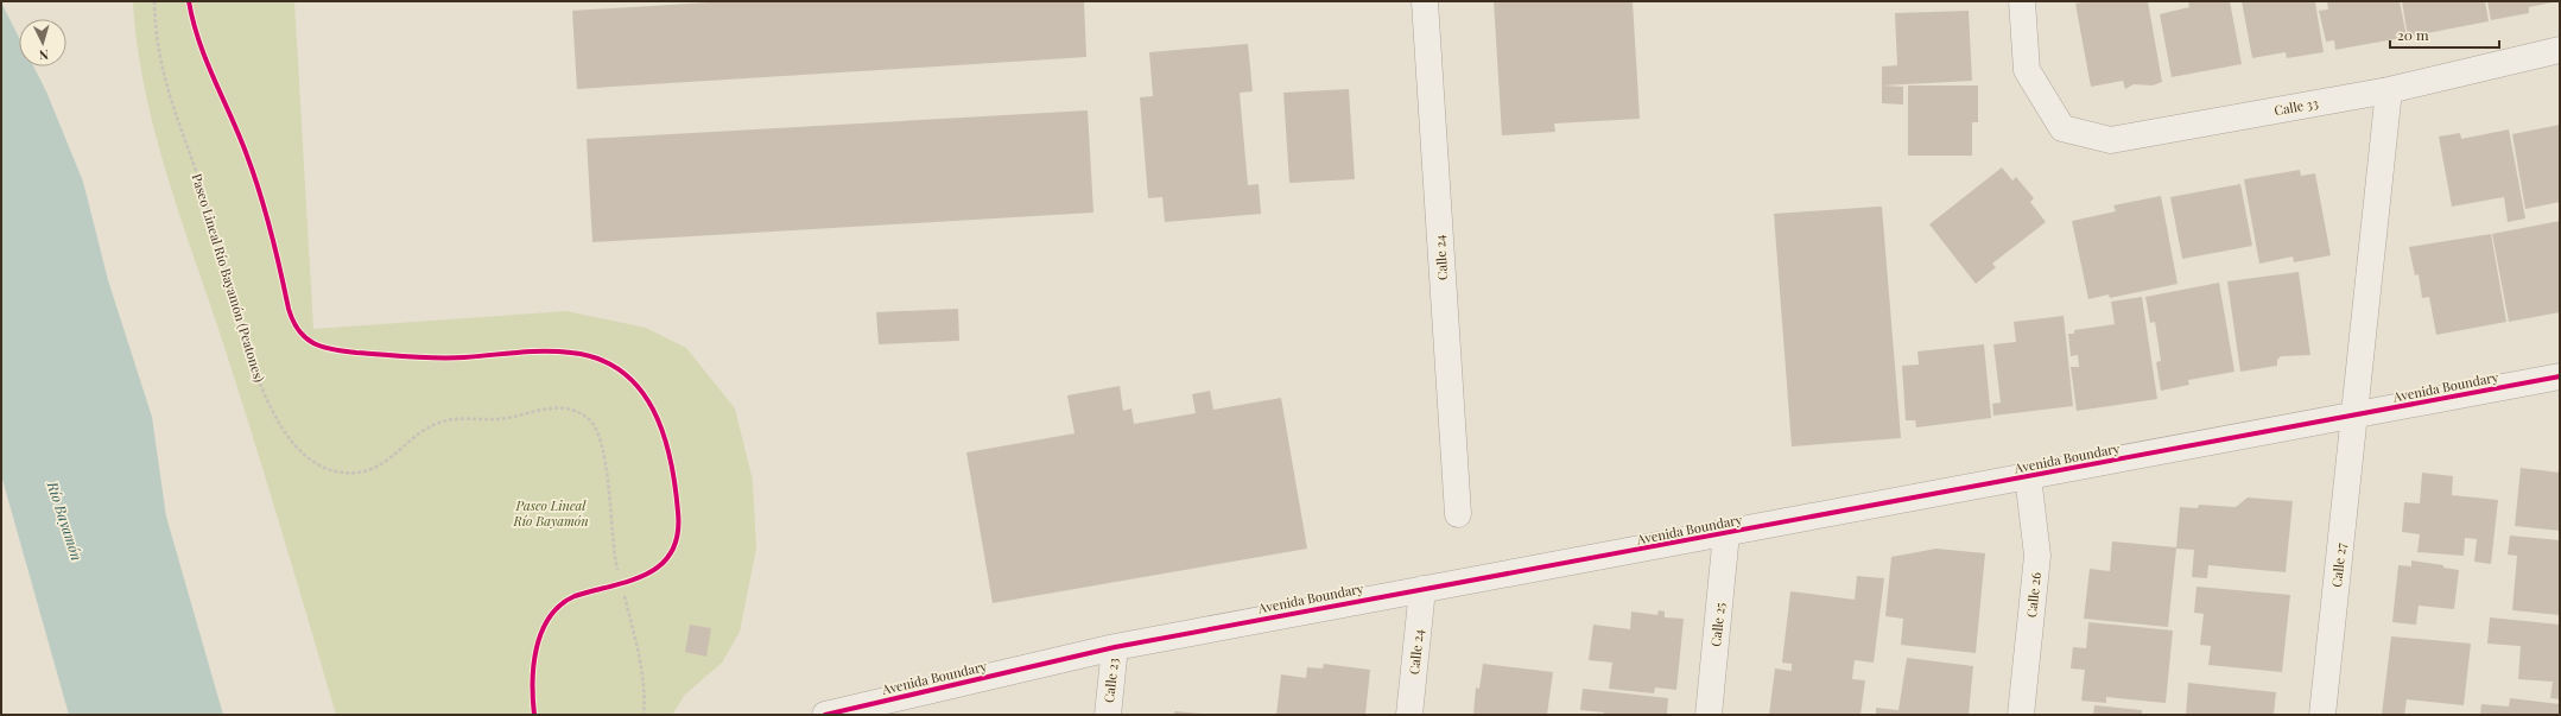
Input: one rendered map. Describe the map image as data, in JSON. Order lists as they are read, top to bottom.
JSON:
{
  "streets": {
    "street": [
      "Calle 33",
      "Calle 24",
      "Avenida Boundary",
      "Calle 27",
      "Calle 26",
      "Calle 25",
      "Calle 23"
    ],
    "path": ["Paseo Lineal Río Bayamón (Peatones)"]
  },
  "crossings": [
    ["Calle 33", "Calle 27"],
    ["Calle 24", "Avenida Boundary"],
    ["Avenida Boundary", "Calle 27"],
    ["Avenida Boundary", "Calle 26"],
    ["Avenida Boundary", "Calle 25"],
    ["Avenida Boundary", "Calle 23"]
  ],
  "water": ["Río Bayamón"],
  "parks": ["Paseo Lineal Río Bayamón"],
  "scale_bar": "20 m",
  "north": "bottom"
}
